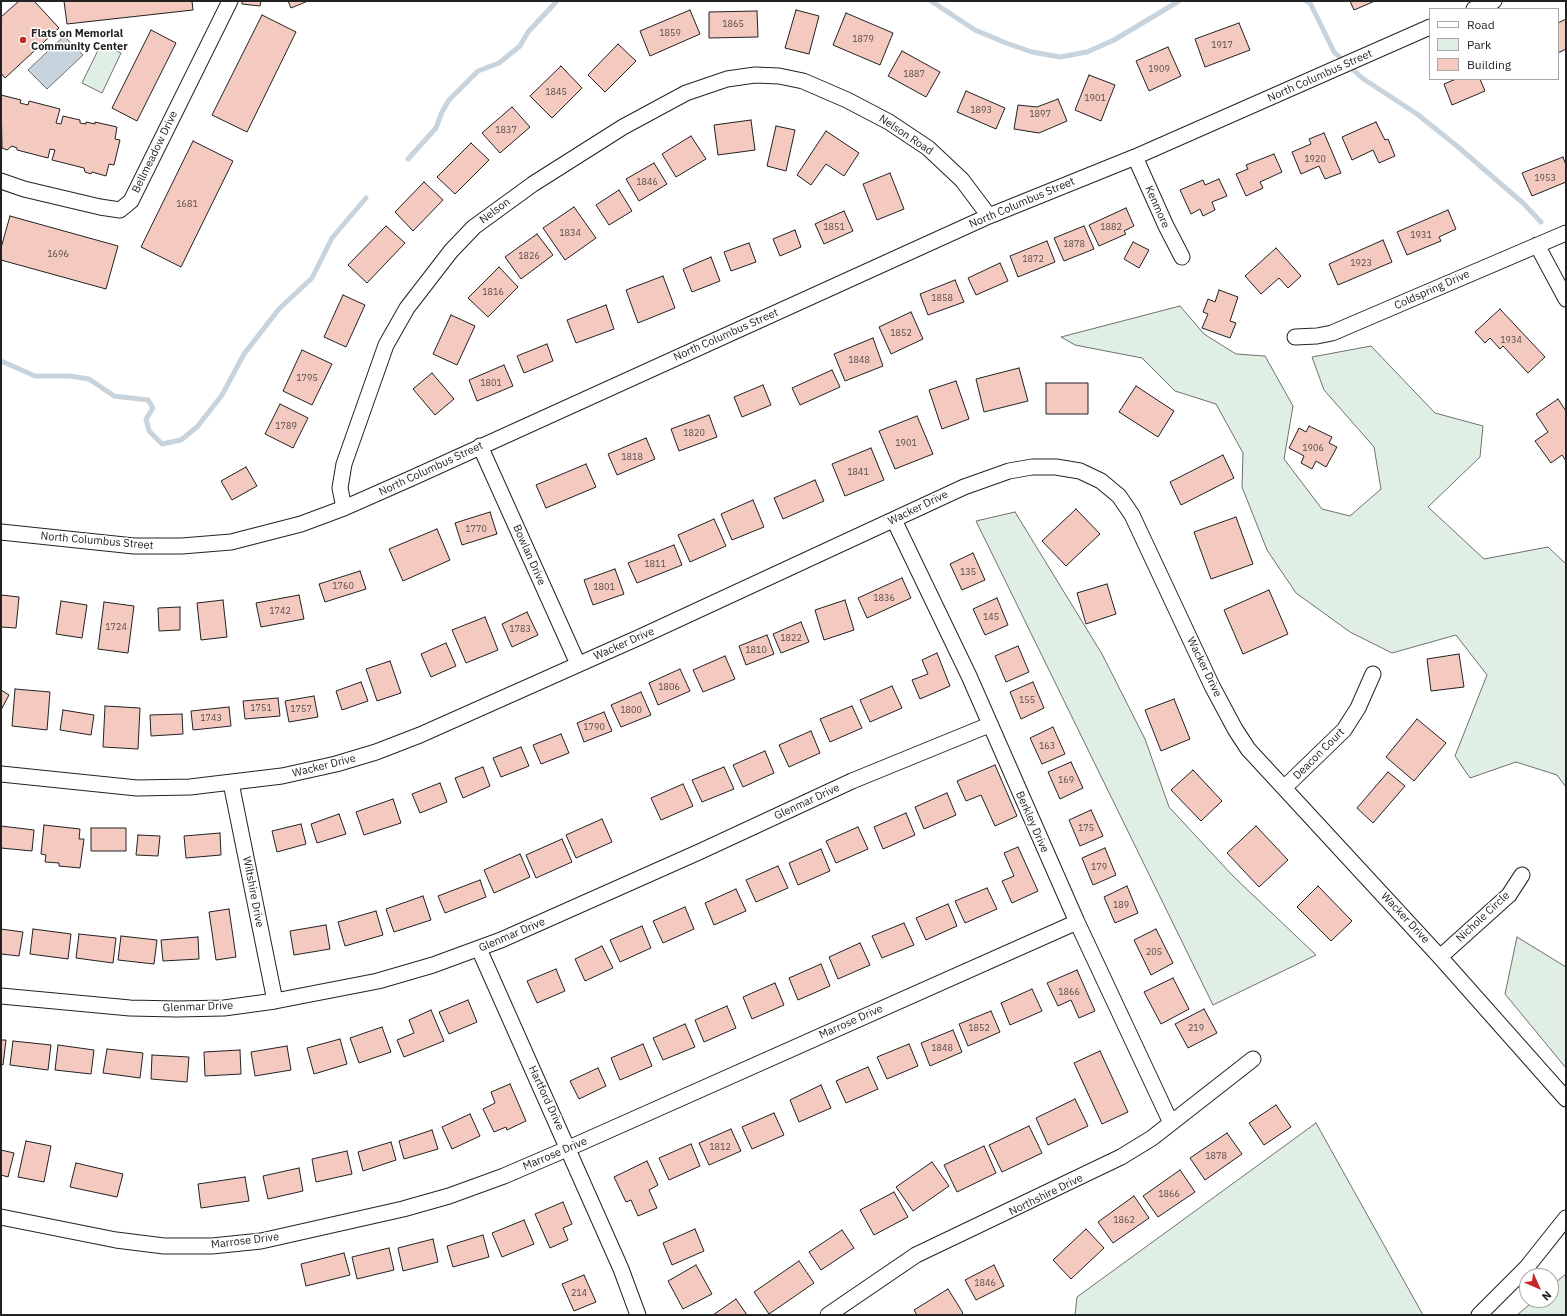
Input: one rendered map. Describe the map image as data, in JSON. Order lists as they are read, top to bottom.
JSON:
{
  "streets": {
    "street": [
      "North Columbus Street",
      "Nelson Road",
      "Bellmeadow Drive",
      "Kenmore",
      "Nelson",
      "Coldspring Drive",
      "Wacker Drive",
      "Bowlan Drive",
      "Deacon Court",
      "Glenmar Drive",
      "Berkley Drive",
      "Wiltshire Drive",
      "Nichole Circle",
      "Marrose Drive",
      "Hartford Drive",
      "Northshire Drive"
    ]
  },
  "crossings": [
    ["North Columbus Street", "Nelson Road"],
    ["North Columbus Street", "Kenmore"],
    ["North Columbus Street", "Nelson"],
    ["North Columbus Street", "Bowlan Drive"],
    ["Nelson Road", "Nelson"],
    ["Wacker Drive", "Bowlan Drive"],
    ["Wacker Drive", "Deacon Court"],
    ["Wacker Drive", "Berkley Drive"],
    ["Wacker Drive", "Wiltshire Drive"],
    ["Wacker Drive", "Nichole Circle"],
    ["Glenmar Drive", "Berkley Drive"],
    ["Glenmar Drive", "Wiltshire Drive"],
    ["Glenmar Drive", "Hartford Drive"],
    ["Berkley Drive", "Marrose Drive"],
    ["Berkley Drive", "Northshire Drive"],
    ["Marrose Drive", "Hartford Drive"]
  ],
  "places": ["Flats on Memorial Community Center"],
  "house_numbers": [
    "1865",
    "1859",
    "1879",
    "1917",
    "1909",
    "1887",
    "1845",
    "1901",
    "1893",
    "1897",
    "1837",
    "1920",
    "1953",
    "1846",
    "1681",
    "1851",
    "1882",
    "1834",
    "1931",
    "1878",
    "1696",
    "1826",
    "1872",
    "1923",
    "1816",
    "1858",
    "1852",
    "1934",
    "1848",
    "1795",
    "1801",
    "1789",
    "1820",
    "1901",
    "1906",
    "1818",
    "1841",
    "1770",
    "1811",
    "135",
    "1760",
    "1801",
    "1836",
    "1742",
    "145",
    "1724",
    "1783",
    "1822",
    "1810",
    "1806",
    "155",
    "1751",
    "1757",
    "1800",
    "1743",
    "1790",
    "163",
    "169",
    "175",
    "179",
    "189",
    "205",
    "1866",
    "1852",
    "219",
    "1848",
    "1812",
    "1878",
    "1866",
    "1862",
    "1846",
    "214"
  ],
  "legend": ["Road", "Park", "Building"],
  "north": "bottom right"
}
